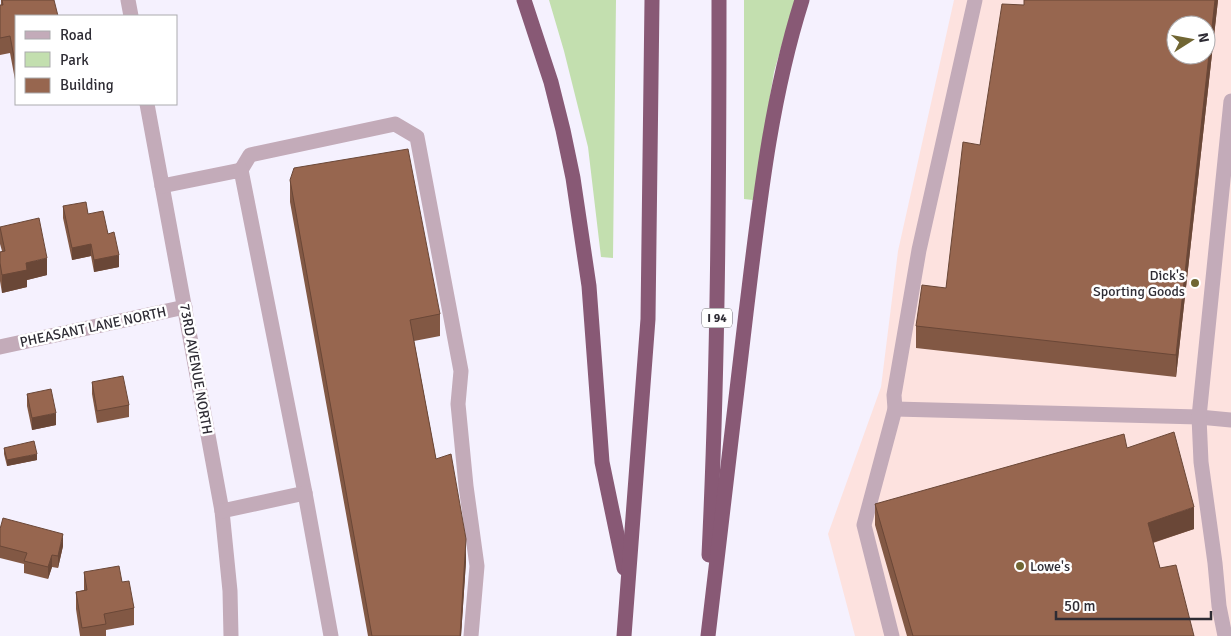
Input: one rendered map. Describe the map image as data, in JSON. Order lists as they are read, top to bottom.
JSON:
{
  "streets": {
    "highway": ["I 94"],
    "street": ["PHEASANT LANE NORTH", "73RD AVENUE NORTH"]
  },
  "crossings": [
    ["PHEASANT LANE NORTH", "73RD AVENUE NORTH"]
  ],
  "places": ["Dick's Sporting Goods", "Lowe's"],
  "legend": ["Road", "Park", "Building"],
  "scale_bar": "50 m",
  "north": "right"
}
